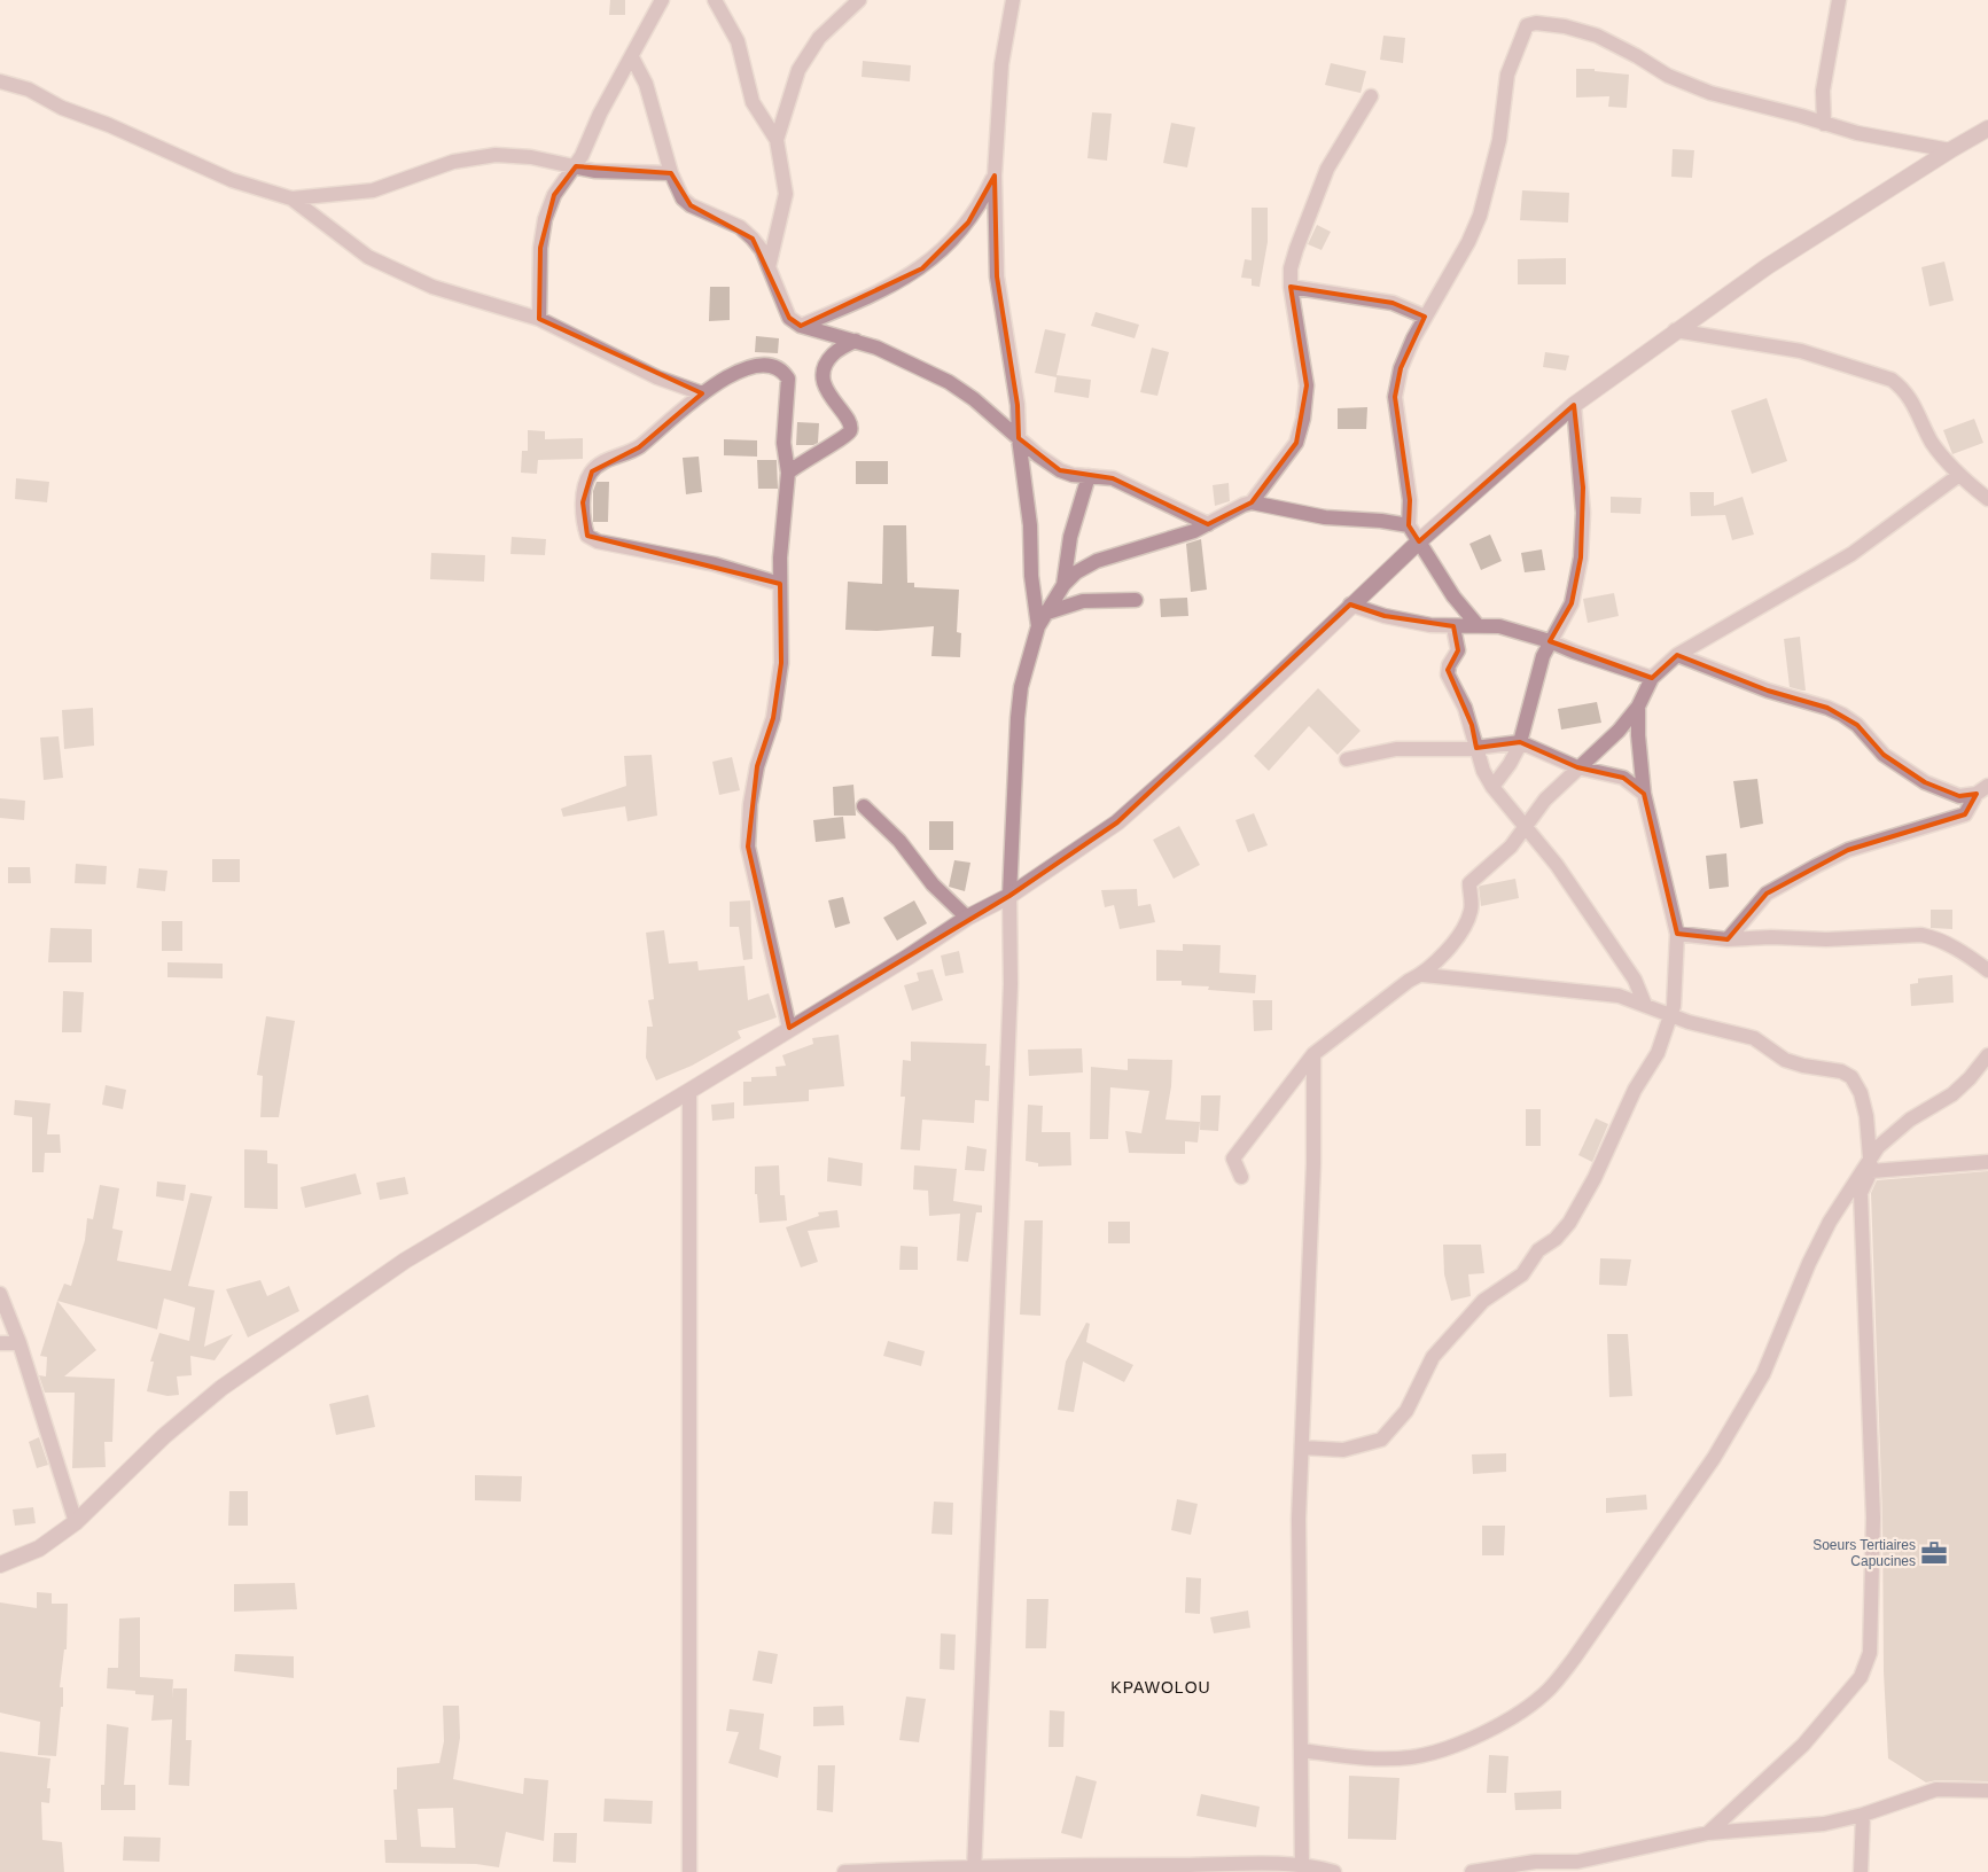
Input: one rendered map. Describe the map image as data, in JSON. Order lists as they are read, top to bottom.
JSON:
{
  "districts": ["KPAWOLOU"],
  "places": {
    "office": ["Soeurs Tertiaires Capucines"]
  }
}
